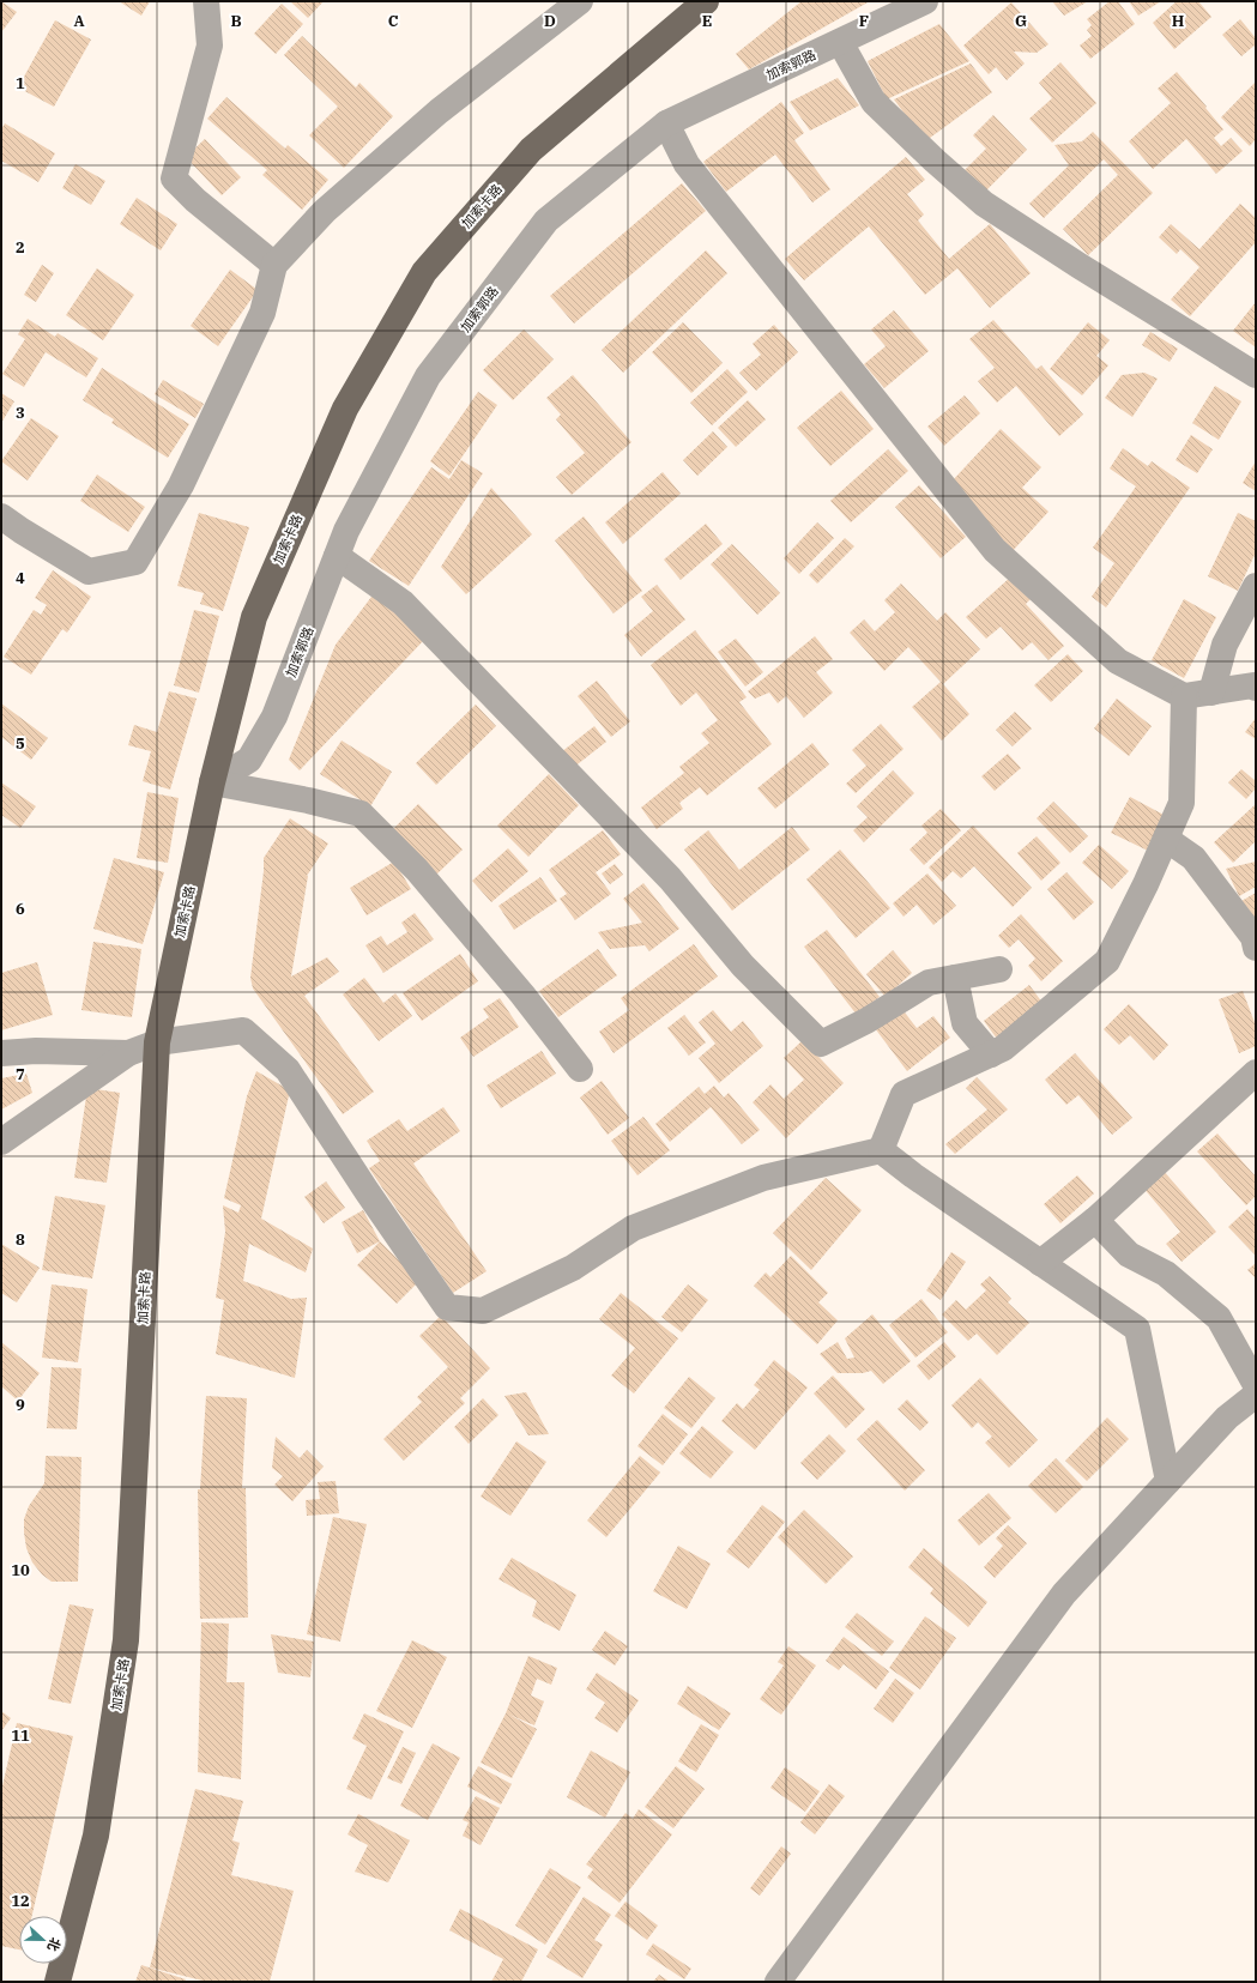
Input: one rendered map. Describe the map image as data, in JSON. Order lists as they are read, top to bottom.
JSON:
{
  "streets": {
    "main road": ["加索卡路"],
    "street": ["加索郭路"]
  },
  "crossings": [
    ["加索郭路", "加索卡路"]
  ],
  "north": "right",
  "grid": {
    "columns": [
      "A",
      "B",
      "C",
      "D",
      "E",
      "F",
      "G",
      "H"
    ],
    "rows": [
      "1",
      "2",
      "3",
      "4",
      "5",
      "6",
      "7",
      "8",
      "9",
      "10",
      "11",
      "12"
    ]
  }
}
